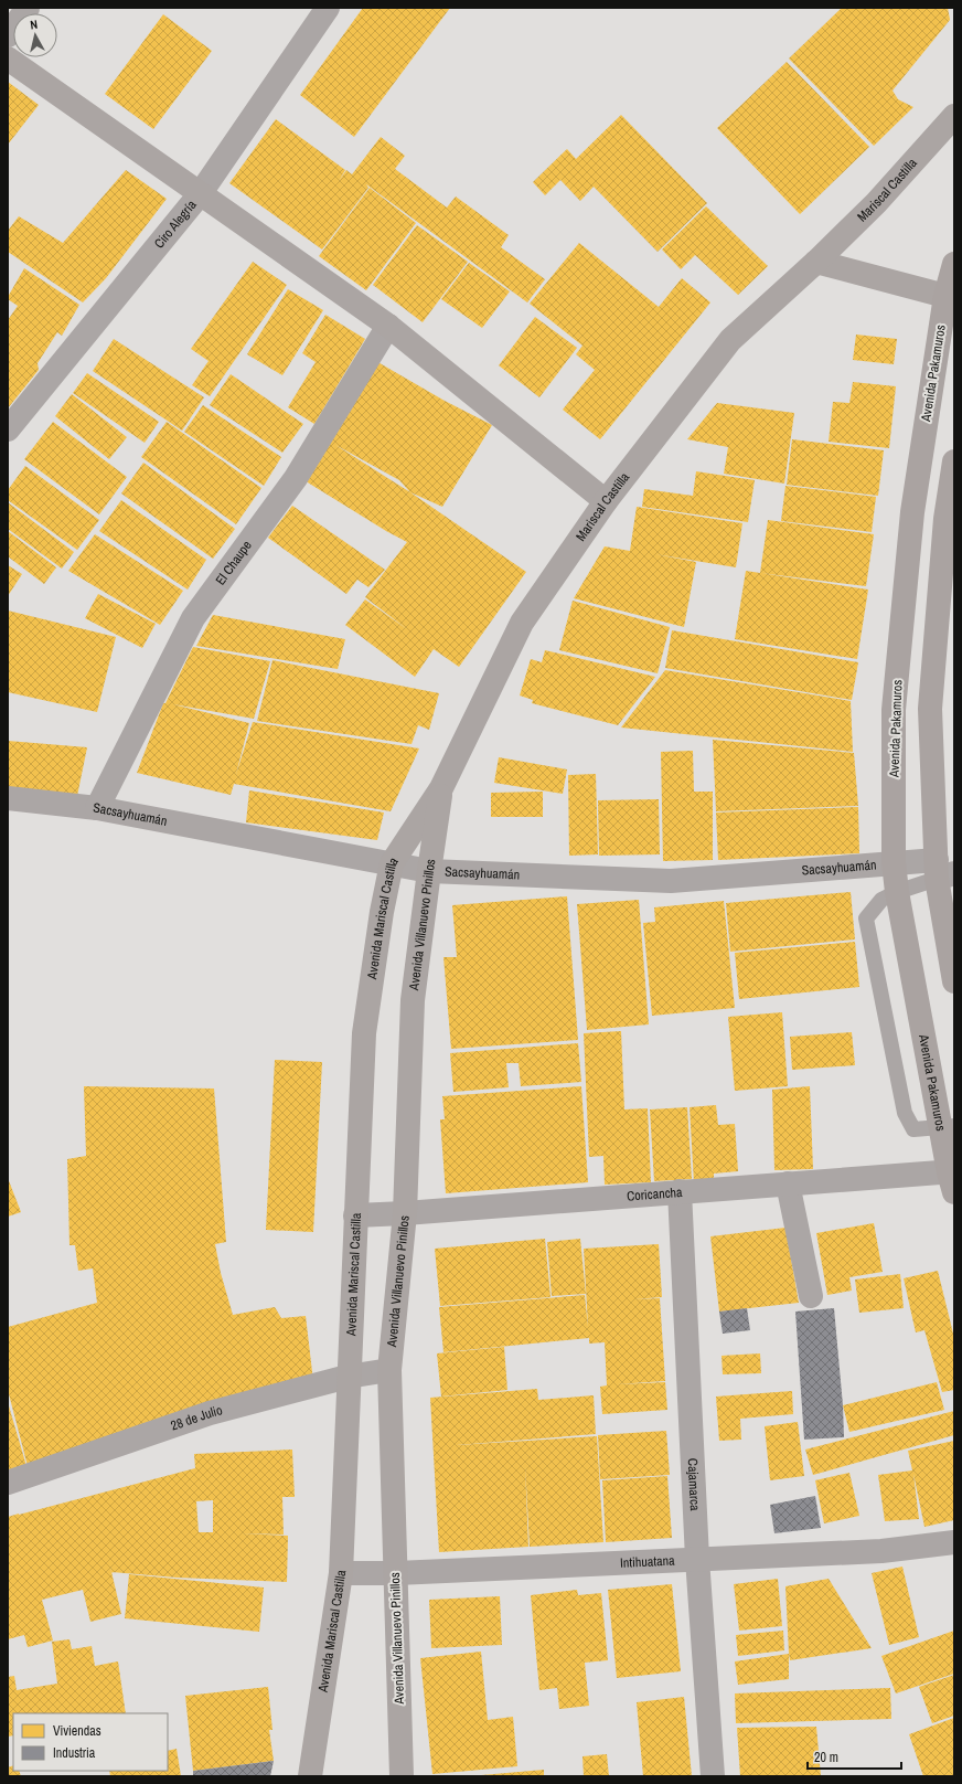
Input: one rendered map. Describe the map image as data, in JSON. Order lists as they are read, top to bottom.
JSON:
{
  "streets": {
    "highway": ["Avenida Pakamuros"],
    "street": [
      "Mariscal Castilla",
      "Ciro Alegría",
      "El Chaupe",
      "Sacsayhuamán",
      "Avenida Mariscal Castilla",
      "Avenida Villanuevo Pinillos",
      "Coricancha",
      "28 de Julio",
      "Cajamarca",
      "Intihuatana"
    ]
  },
  "crossings": [
    ["Mariscal Castilla", "Avenida Mariscal Castilla"],
    ["Mariscal Castilla", "Avenida Villanuevo Pinillos"],
    ["Avenida Pakamuros", "Sacsayhuamán"],
    ["Avenida Pakamuros", "Coricancha"],
    ["El Chaupe", "Sacsayhuamán"],
    ["Sacsayhuamán", "Avenida Mariscal Castilla"],
    ["Sacsayhuamán", "Avenida Villanuevo Pinillos"],
    ["Avenida Mariscal Castilla", "Avenida Villanuevo Pinillos"],
    ["Avenida Mariscal Castilla", "Coricancha"],
    ["Avenida Mariscal Castilla", "28 de Julio"],
    ["Avenida Mariscal Castilla", "Intihuatana"],
    ["Avenida Villanuevo Pinillos", "Coricancha"],
    ["Avenida Villanuevo Pinillos", "28 de Julio"],
    ["Avenida Villanuevo Pinillos", "Intihuatana"],
    ["Coricancha", "Cajamarca"],
    ["Cajamarca", "Intihuatana"]
  ],
  "legend": ["Viviendas", "Industria"],
  "scale_bar": "20 m",
  "north": "top"
}
